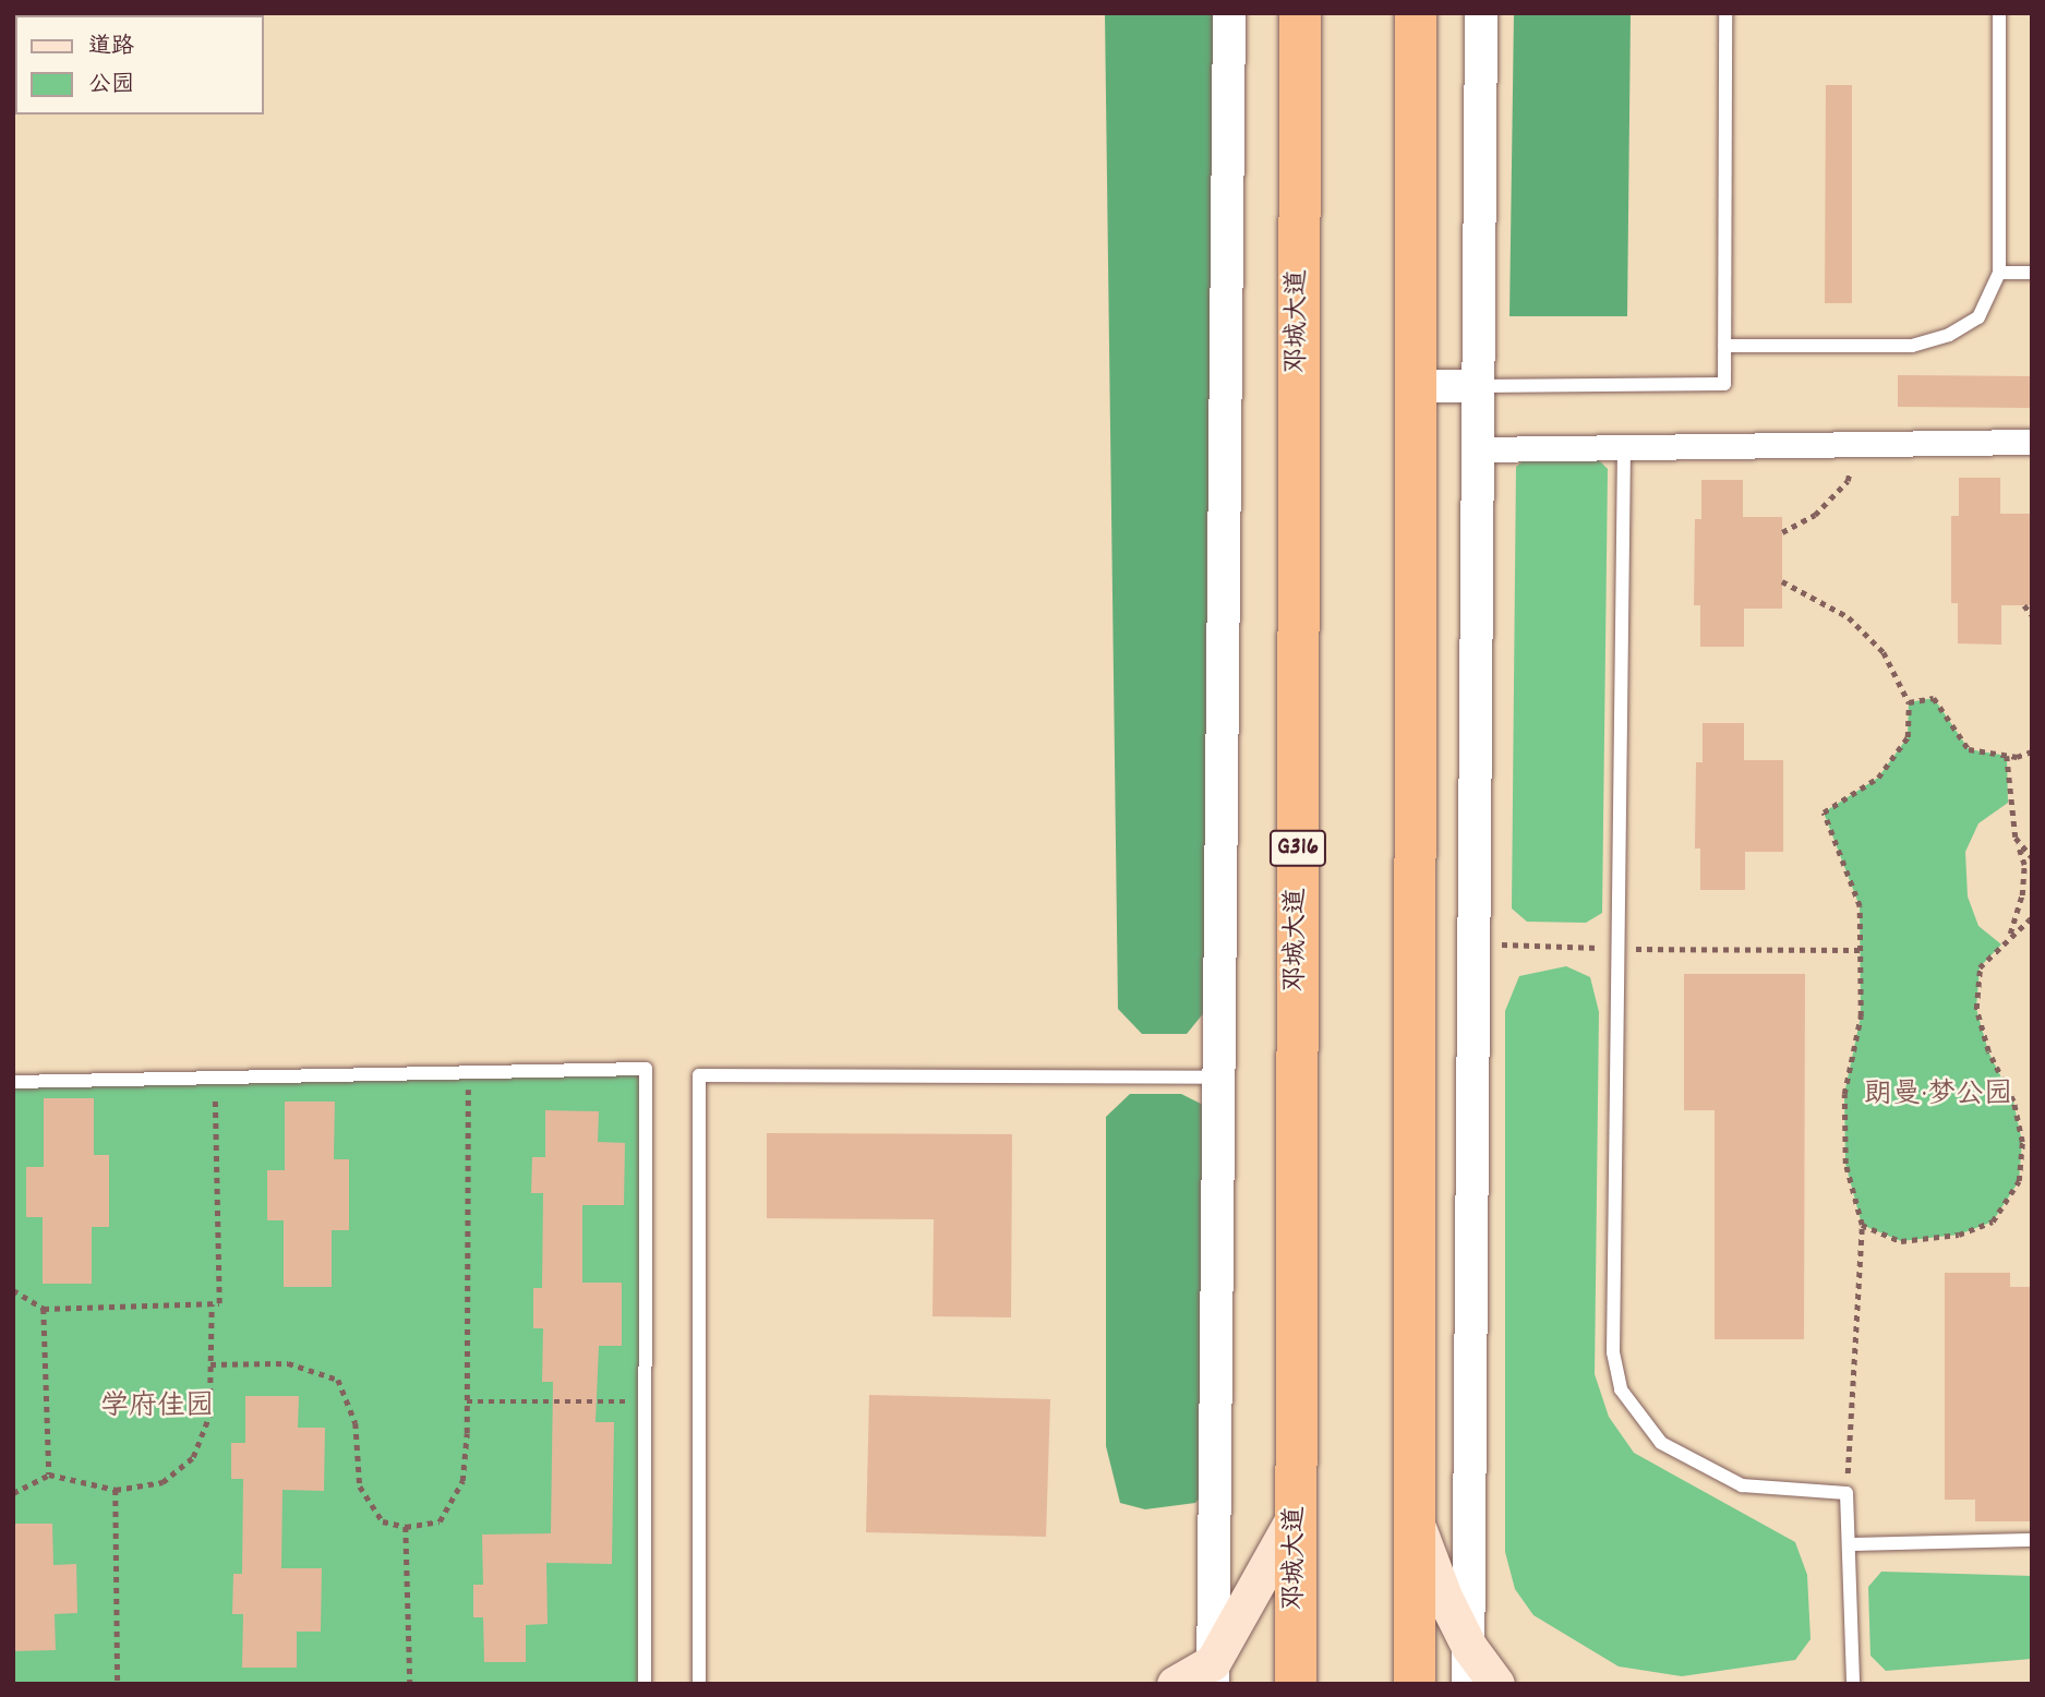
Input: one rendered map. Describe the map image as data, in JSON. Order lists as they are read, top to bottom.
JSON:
{
  "streets": {
    "highway": ["邓城大道", "G316"]
  },
  "districts": ["朗曼·梦公园", "学府佳园"],
  "legend": ["道路", "公园"]
}
